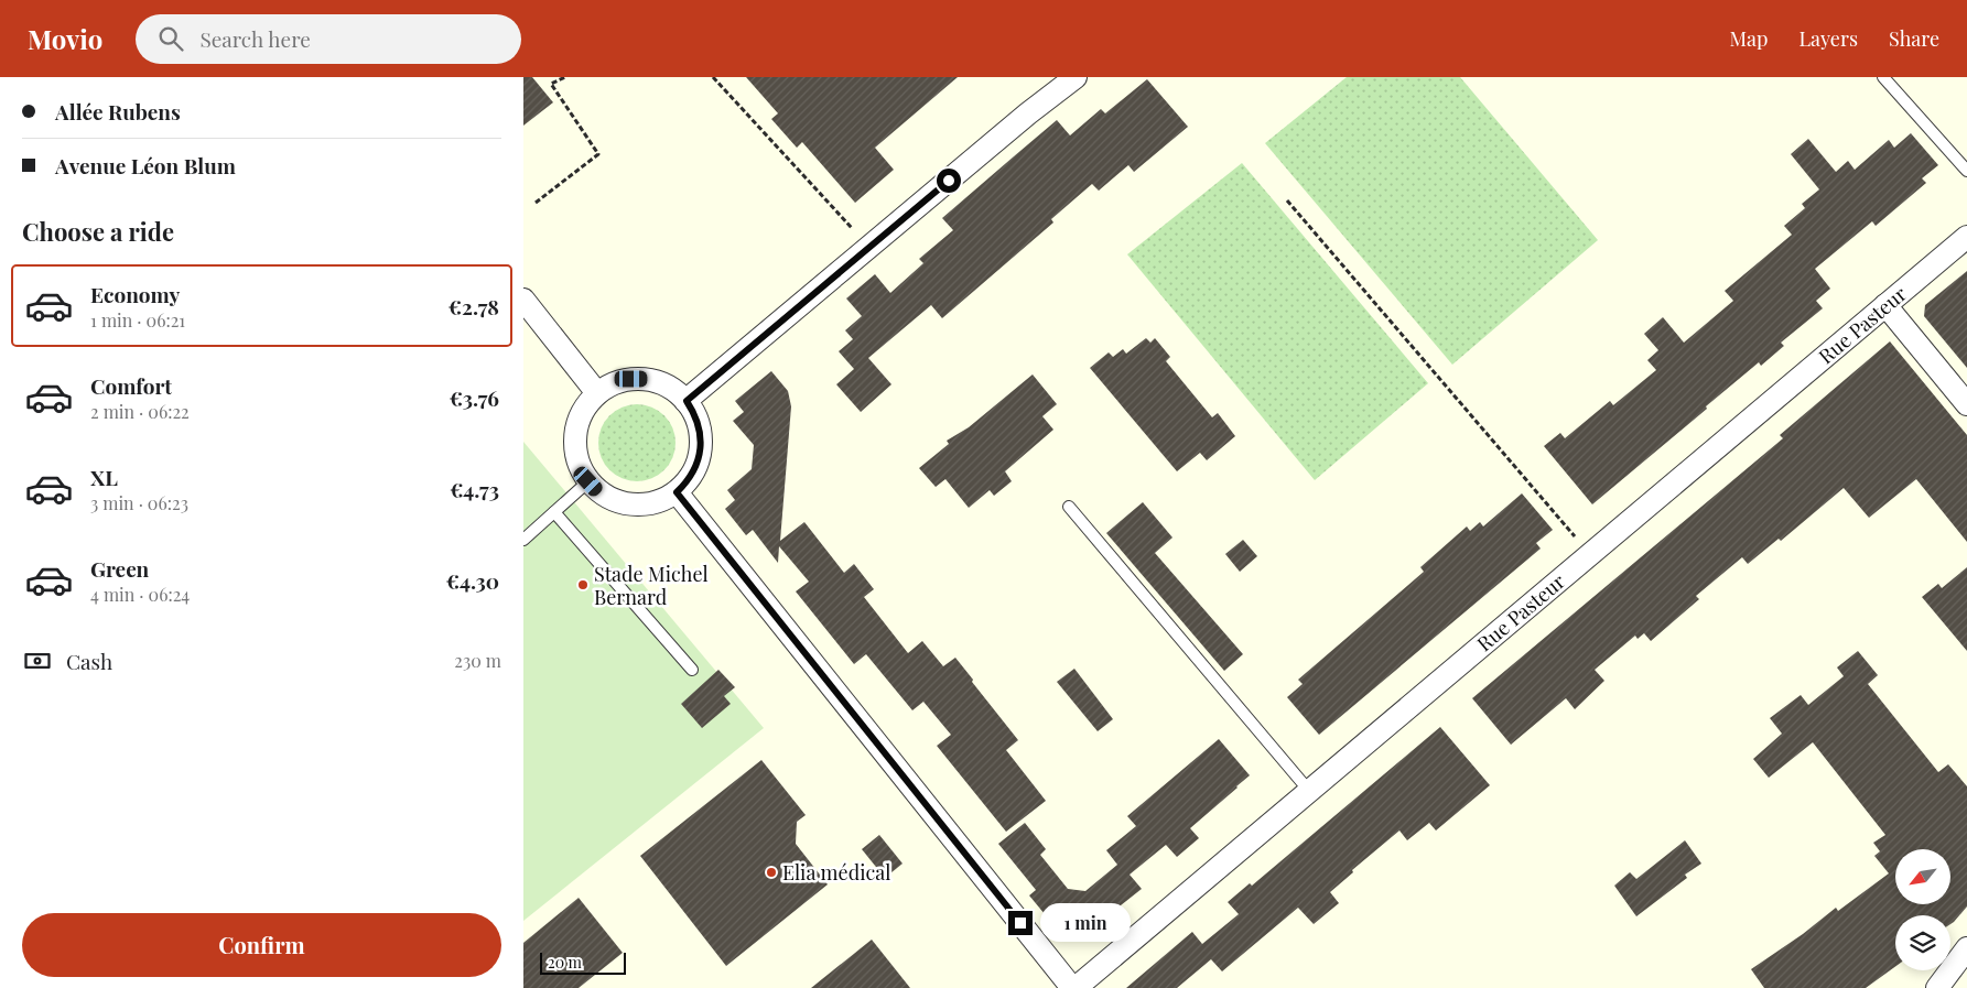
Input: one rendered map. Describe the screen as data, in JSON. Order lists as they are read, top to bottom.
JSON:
{
  "streets": {
    "street": ["Rue Pasteur"]
  },
  "places": ["Stade Michel Bernard", "Elia médical"],
  "scale_bar": "20 m",
  "north": "bottom left",
  "page": {
    "header": "Movio",
    "search": "Search here",
    "nav": ["Map", "Layers", "Share"],
    "banner": ["Allée Rubens", "Avenue Léon Blum"],
    "heading": "Choose a ride",
    "list": [
      {
        "name": "Economy",
        "note": "1 min · 06:21",
        "value": "€2.78"
      },
      {
        "name": "Comfort",
        "note": "2 min · 06:22",
        "value": "€3.76"
      },
      {
        "name": "XL",
        "note": "3 min · 06:23",
        "value": "€4.73"
      },
      {
        "name": "Green",
        "note": "4 min · 06:24",
        "value": "€4.30"
      }
    ],
    "pay": ["Cash", "230 m"],
    "buttons": "Confirm",
    "bubble": "1 min",
    "scale": "20 m"
  }
}
